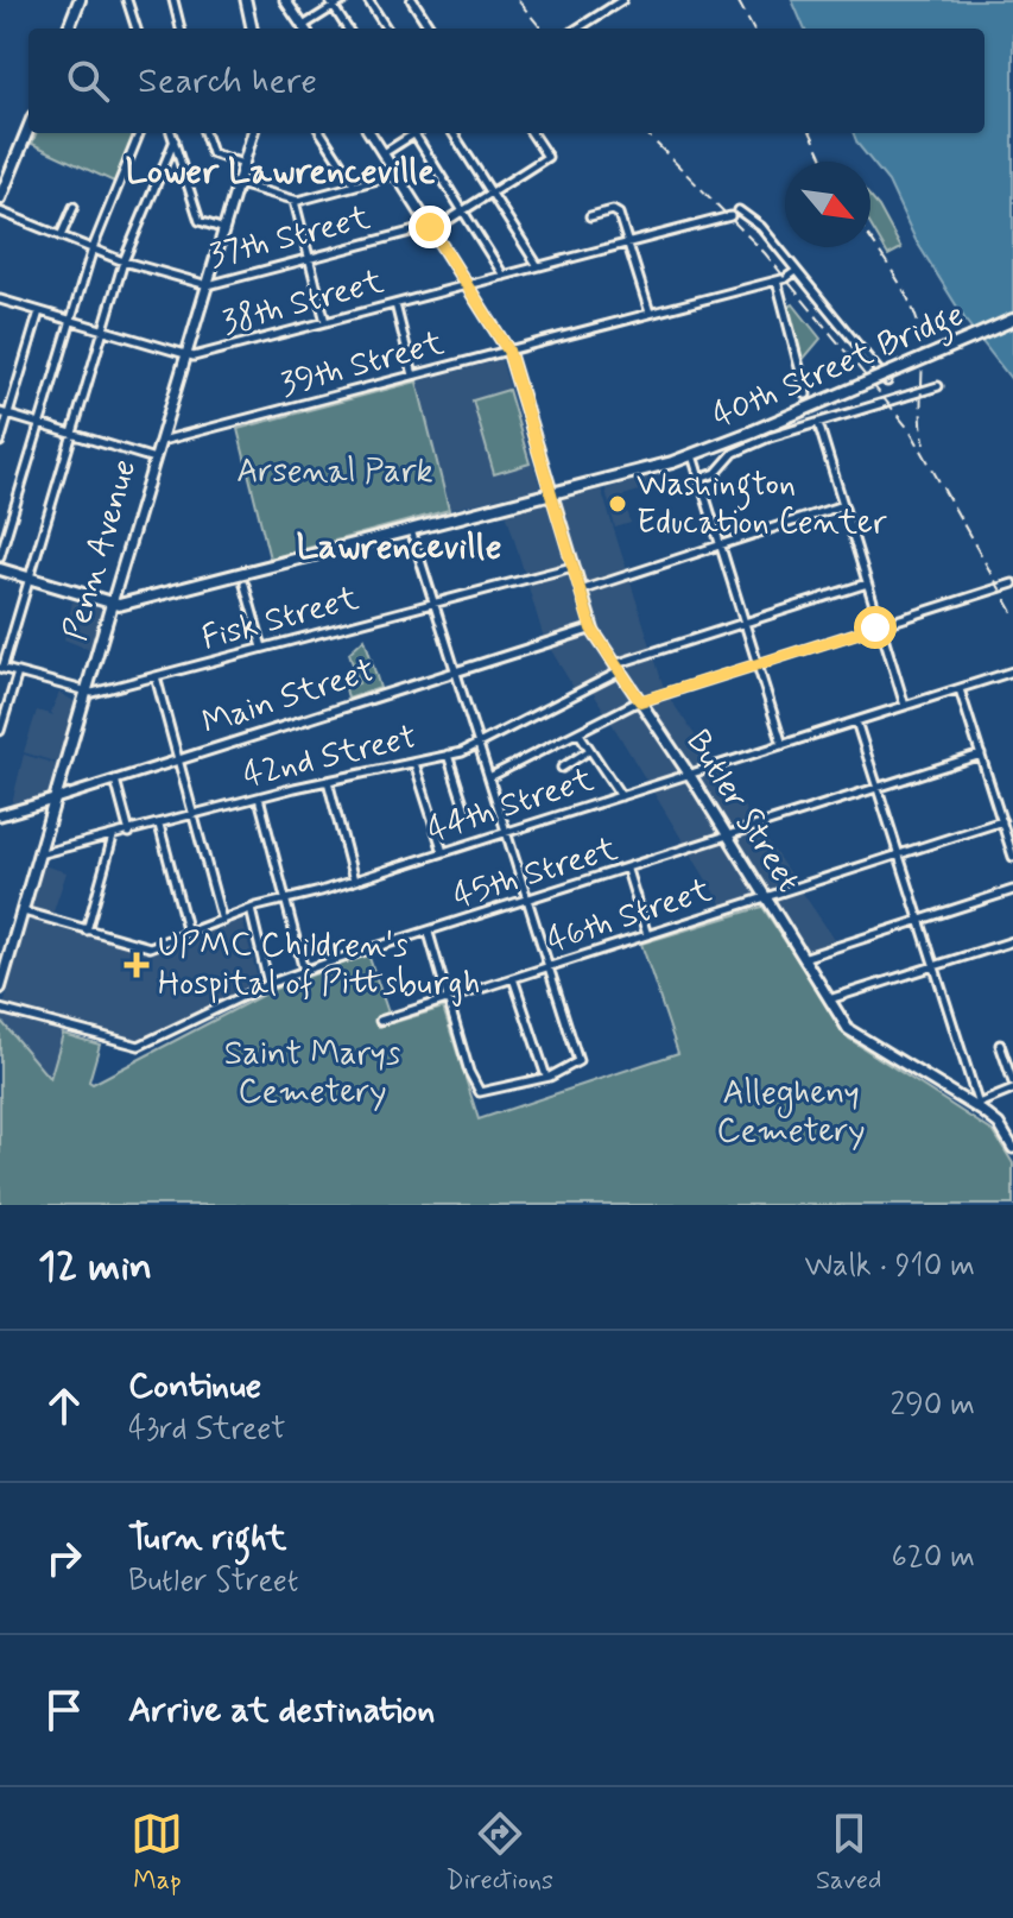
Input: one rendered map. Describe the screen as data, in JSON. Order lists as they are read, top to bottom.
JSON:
{
  "streets": {
    "main road": [
      "40th Street Bridge",
      "Penn Avenue",
      "Main Street",
      "Butler Street"
    ],
    "street": [
      "37th Street",
      "38th Street",
      "39th Street",
      "Fisk Street",
      "42nd Street",
      "44th Street",
      "45th Street",
      "46th Street"
    ]
  },
  "crossings": [
    ["37th Street", "Penn Avenue"],
    ["37th Street", "Butler Street"],
    ["38th Street", "Penn Avenue"],
    ["38th Street", "Butler Street"],
    ["39th Street", "Penn Avenue"],
    ["39th Street", "Butler Street"],
    ["40th Street Bridge", "Penn Avenue"],
    ["40th Street Bridge", "Butler Street"],
    ["Penn Avenue", "Fisk Street"],
    ["Penn Avenue", "Main Street"],
    ["Penn Avenue", "42nd Street"],
    ["Penn Avenue", "44th Street"],
    ["Fisk Street", "Butler Street"],
    ["Main Street", "Butler Street"],
    ["42nd Street", "Butler Street"],
    ["44th Street", "Butler Street"],
    ["Butler Street", "45th Street"],
    ["Butler Street", "46th Street"]
  ],
  "districts": ["Lower Lawrenceville", "Lawrenceville"],
  "parks": ["Arsenal Park", "Saint Marys Cemetery", "Allegheny Cemetery"],
  "places": {
    "other": ["Washington Education Center"],
    "health": ["UPMC Children's Hospital of Pittsburgh"]
  },
  "north": "bottom right",
  "page": {
    "search": "Search here",
    "heading": ["12 min", "Walk · 910 m"],
    "list": [
      ["Continue", "43rd Street", "290 m"],
      ["Turn right", "Butler Street", "620 m"],
      "Arrive at destination"
    ],
    "nav": ["Map", "Directions", "Saved"]
  }
}
